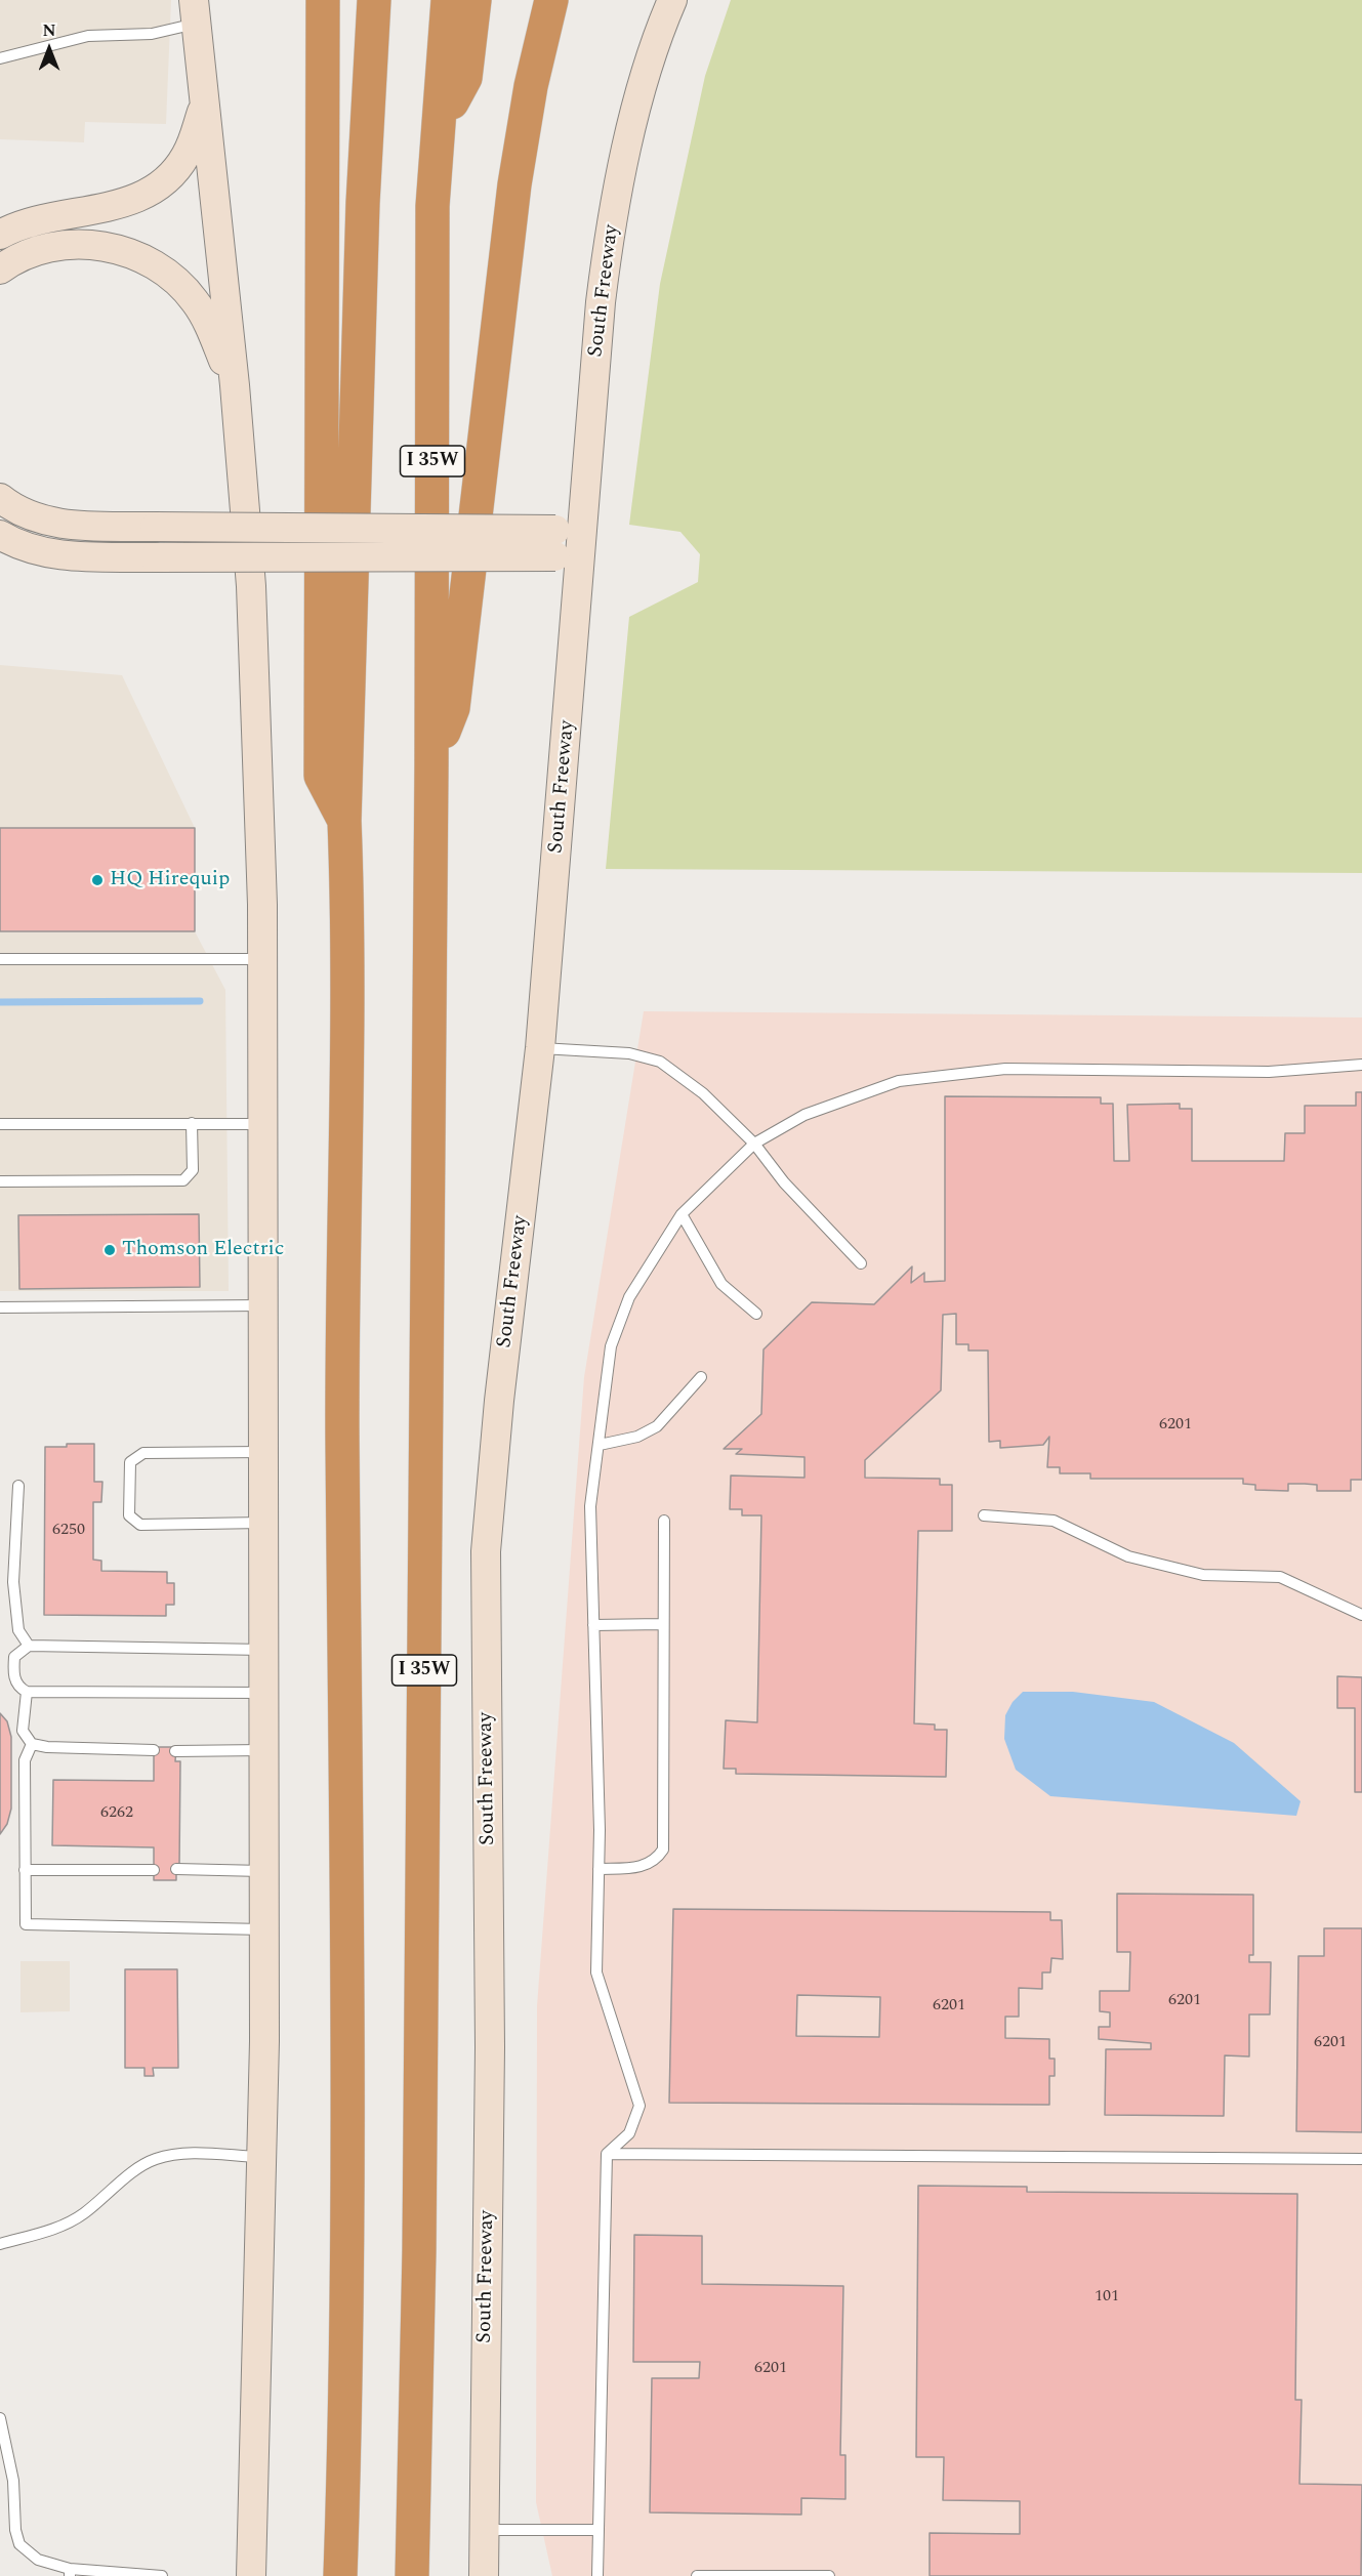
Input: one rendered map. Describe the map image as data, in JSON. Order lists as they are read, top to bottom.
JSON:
{
  "streets": {
    "highway": ["I 35W"],
    "main road": ["South Freeway"]
  },
  "places": ["HQ Hirequip", "Thomson Electric"],
  "house_numbers": [
    "6201",
    "6250",
    "6262",
    "6201",
    "6201",
    "6201",
    "101",
    "6201"
  ],
  "north": "top"
}
